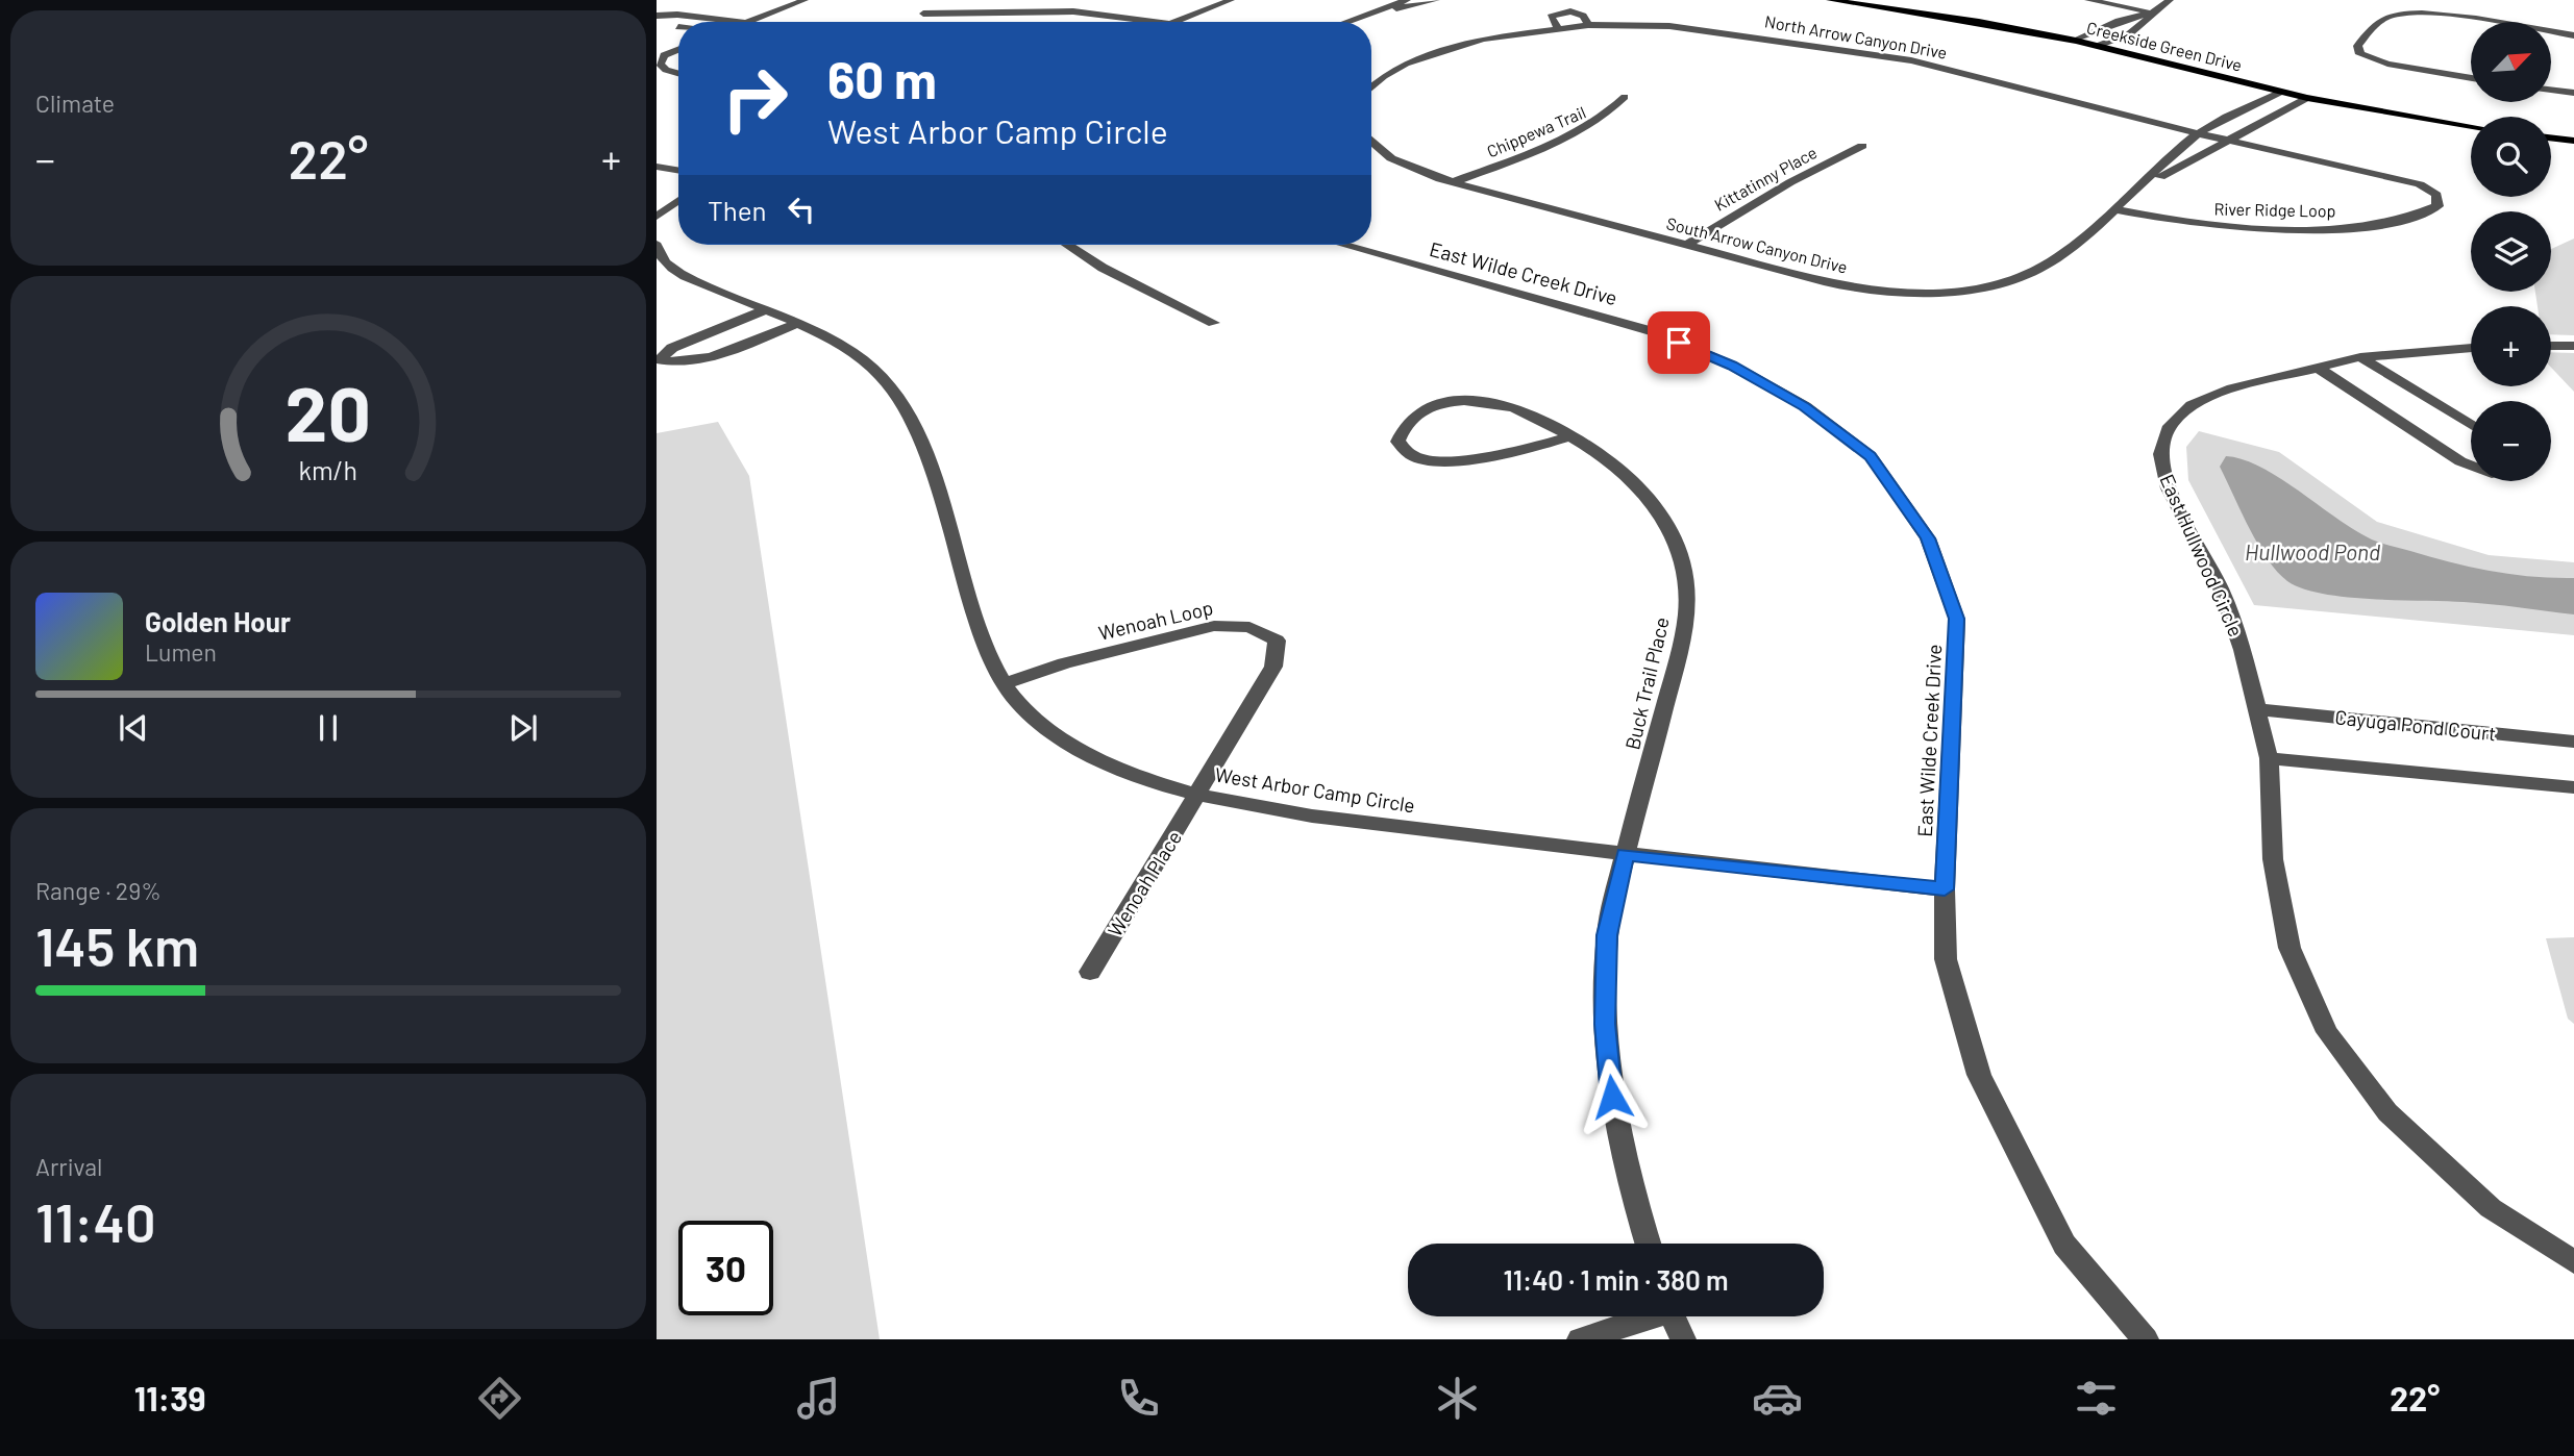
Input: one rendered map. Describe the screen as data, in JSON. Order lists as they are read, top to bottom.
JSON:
{
  "streets": {
    "main road": ["Creekside Green Drive"],
    "street": [
      "North Arrow Canyon Drive",
      "Chippewa Trail",
      "Kittatinny Place",
      "River Ridge Loop",
      "South Arrow Canyon Drive",
      "East Wilde Creek Drive",
      "East Hullwood Circle",
      "Wenoah Loop",
      "Buck Trail Place",
      "Cayuga Pond Court",
      "West Arbor Camp Circle",
      "Wenoah Place"
    ]
  },
  "crossings": [
    ["North Arrow Canyon Drive", "River Ridge Loop"],
    ["North Arrow Canyon Drive", "South Arrow Canyon Drive"],
    ["Creekside Green Drive", "South Arrow Canyon Drive"],
    ["Chippewa Trail", "South Arrow Canyon Drive"],
    ["Kittatinny Place", "South Arrow Canyon Drive"],
    ["River Ridge Loop", "South Arrow Canyon Drive"],
    ["East Wilde Creek Drive", "West Arbor Camp Circle"],
    ["East Hullwood Circle", "Cayuga Pond Court"],
    ["Wenoah Loop", "West Arbor Camp Circle"],
    ["Wenoah Loop", "Wenoah Place"],
    ["Buck Trail Place", "West Arbor Camp Circle"],
    ["West Arbor Camp Circle", "Wenoah Place"]
  ],
  "water": ["Hullwood Pond"],
  "north": "top right",
  "page": {
    "tile": [
      "Climate",
      ["Range · 29%", "145 km"],
      ["Arrival", "11:40"]
    ],
    "map_buttons": ["+", "−"],
    "turn": ["60 m", "West Arbor Camp Circle"],
    "heat": ["−", "22°", "+"],
    "then": "Then",
    "song": ["Golden Hour", "Lumen"],
    "limit": "30",
    "trip": "11:40 · 1 min · 380 m",
    "tabs": ["11:39", "22°"],
    "gauge": ["20", "km/h"]
  }
}
